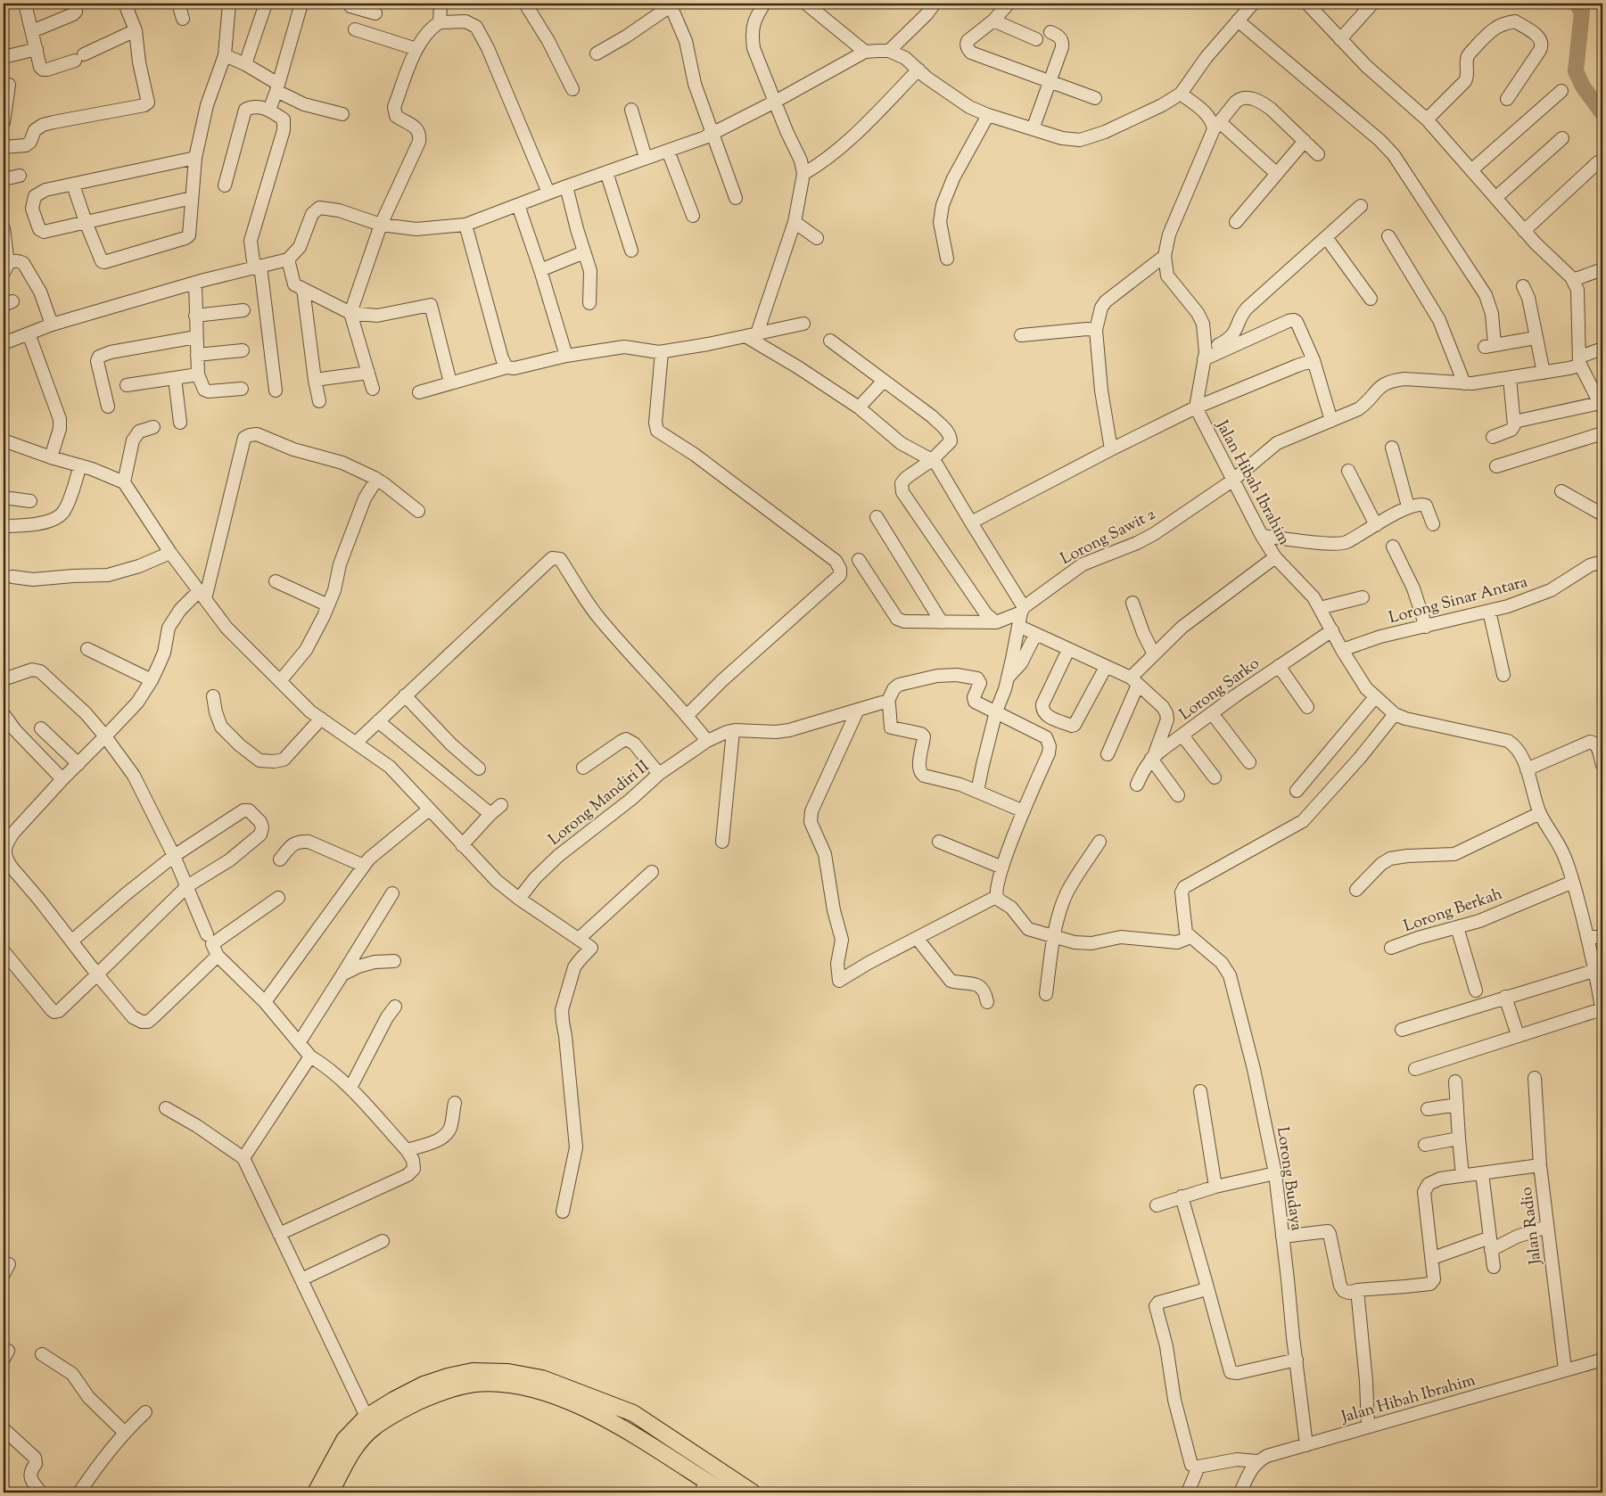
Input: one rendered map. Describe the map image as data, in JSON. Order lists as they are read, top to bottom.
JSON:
{
  "streets": {
    "street": [
      "Jalan Hibah Ibrahim",
      "Lorong Sawit 2",
      "Lorong Sinar Antara",
      "Lorong Sarko",
      "Lorong Mandiri II",
      "Lorong Berkah",
      "Lorong Budaya",
      "Jalan Radio"
    ]
  },
  "crossings": [
    ["Jalan Hibah Ibrahim", "Lorong Sawit 2"],
    ["Jalan Hibah Ibrahim", "Lorong Sinar Antara"],
    ["Jalan Hibah Ibrahim", "Lorong Sarko"],
    ["Jalan Hibah Ibrahim", "Lorong Berkah"],
    ["Jalan Hibah Ibrahim", "Lorong Budaya"],
    ["Jalan Hibah Ibrahim", "Jalan Radio"]
  ]
}
